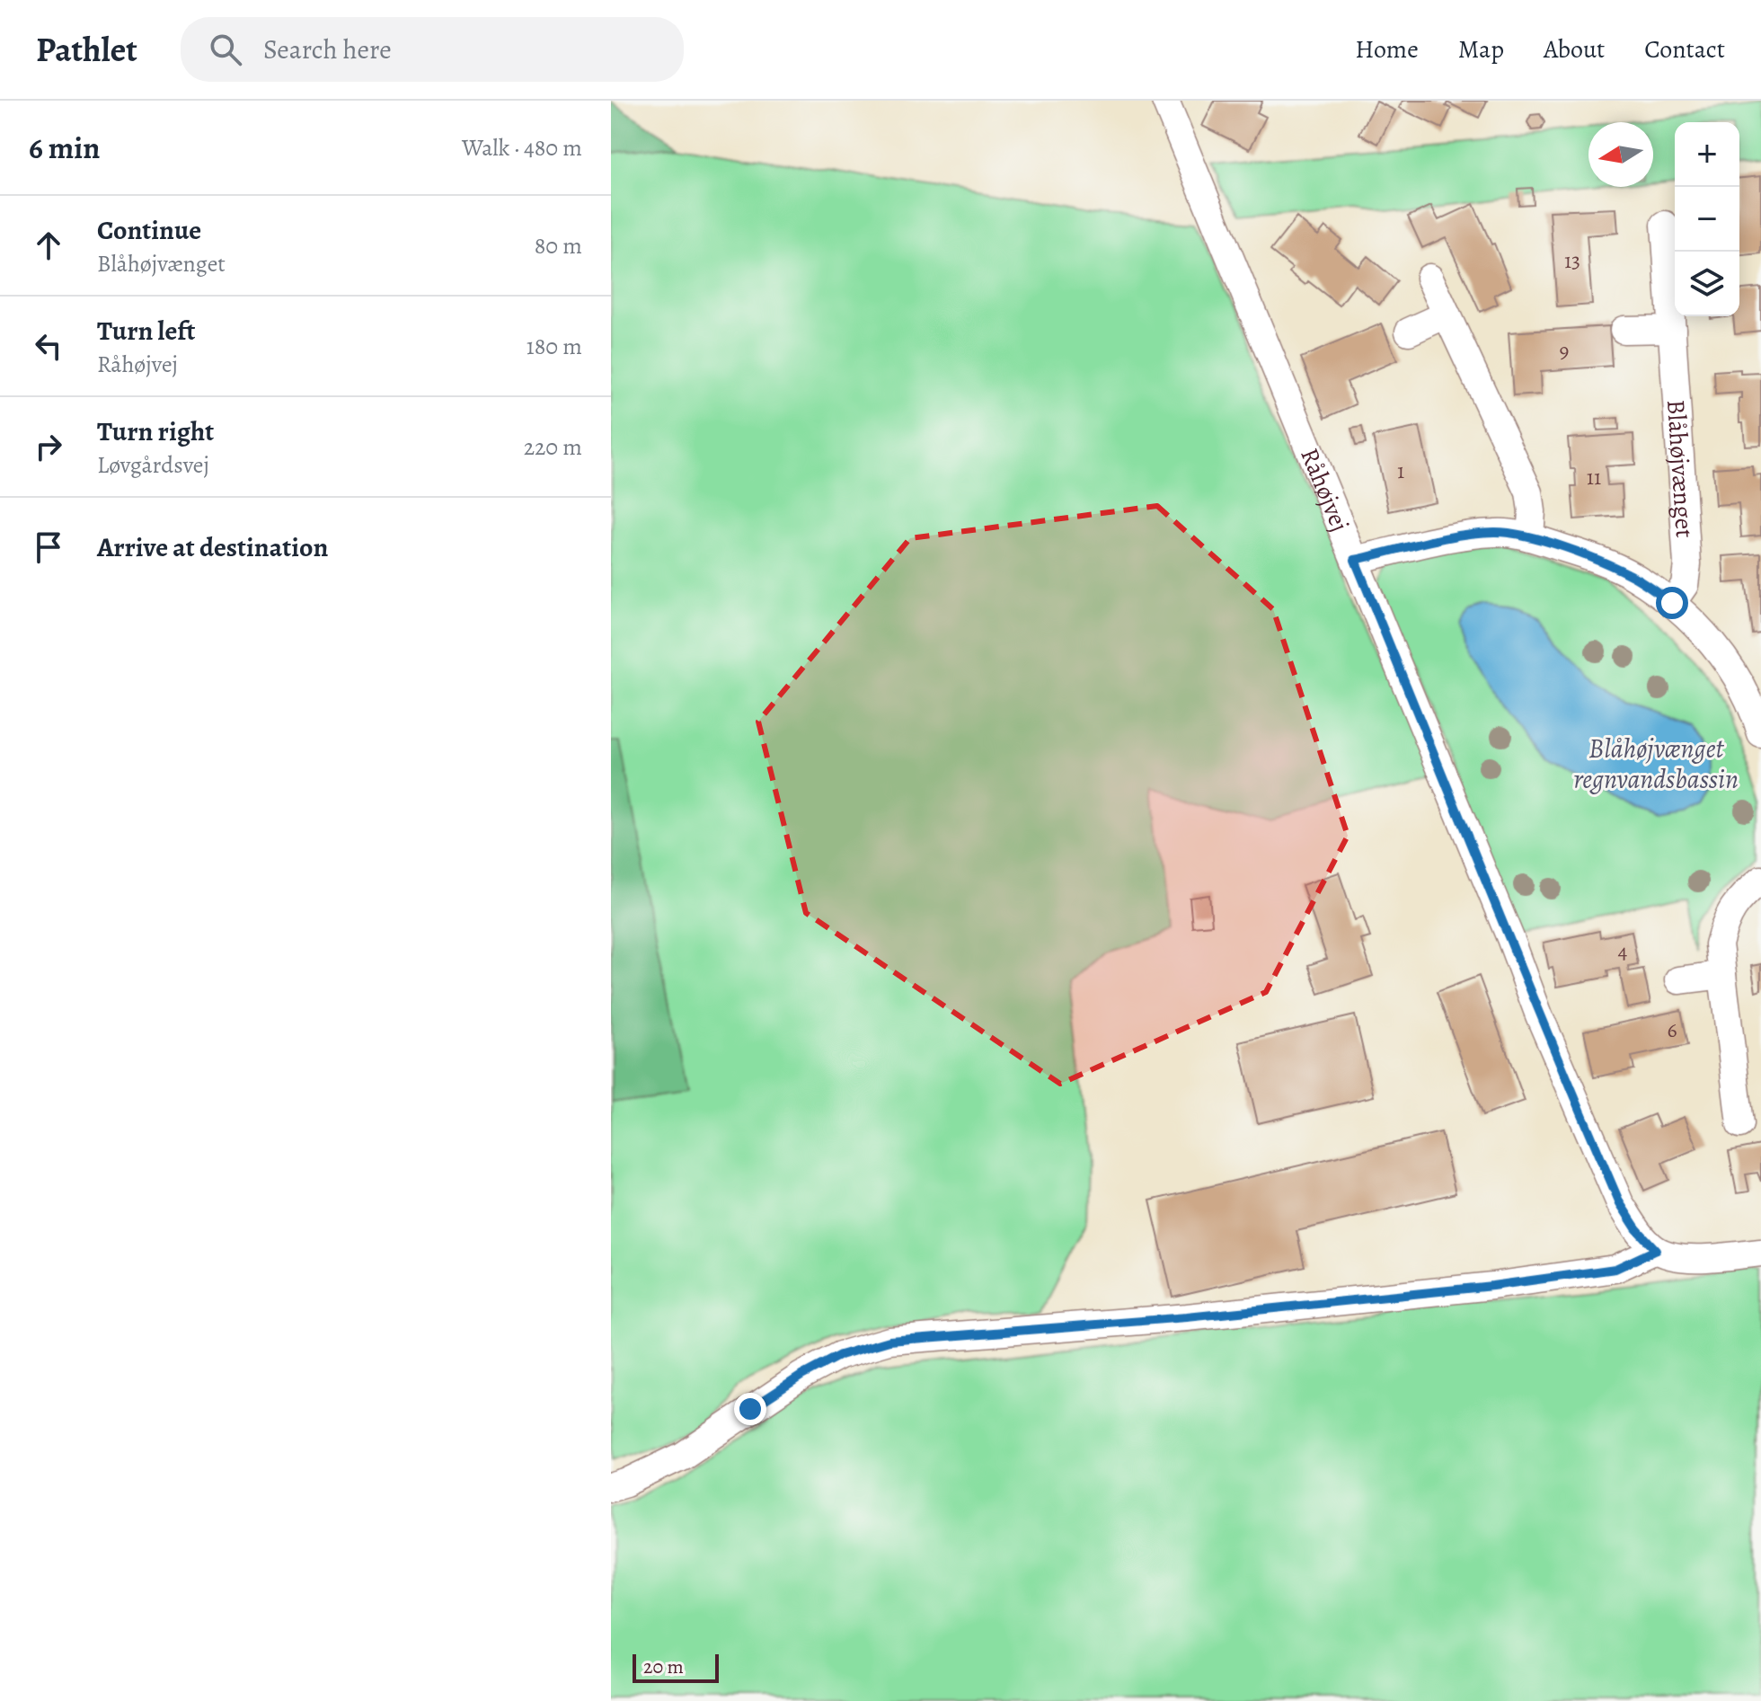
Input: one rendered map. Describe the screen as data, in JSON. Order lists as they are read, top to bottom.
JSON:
{
  "streets": {
    "street": ["Blåhøjvænget", "Råhøjvej"]
  },
  "water": ["Blåhøjvænget regnvandsbassin"],
  "house_numbers": [
    "13",
    "9",
    "1",
    "11",
    "4",
    "6"
  ],
  "scale_bar": "20 m",
  "north": "left",
  "page": {
    "header": "Pathlet",
    "search": "Search here",
    "nav": [
      "Home",
      "Map",
      "About",
      "Contact"
    ],
    "heading": ["6 min", "Walk · 480 m"],
    "map_buttons": ["+", "−"],
    "list": [
      ["Continue", "Blåhøjvænget", "80 m"],
      ["Turn left", "Råhøjvej", "180 m"],
      ["Turn right", "Løvgårdsvej", "220 m"],
      "Arrive at destination"
    ],
    "scale": "20 m"
  }
}
